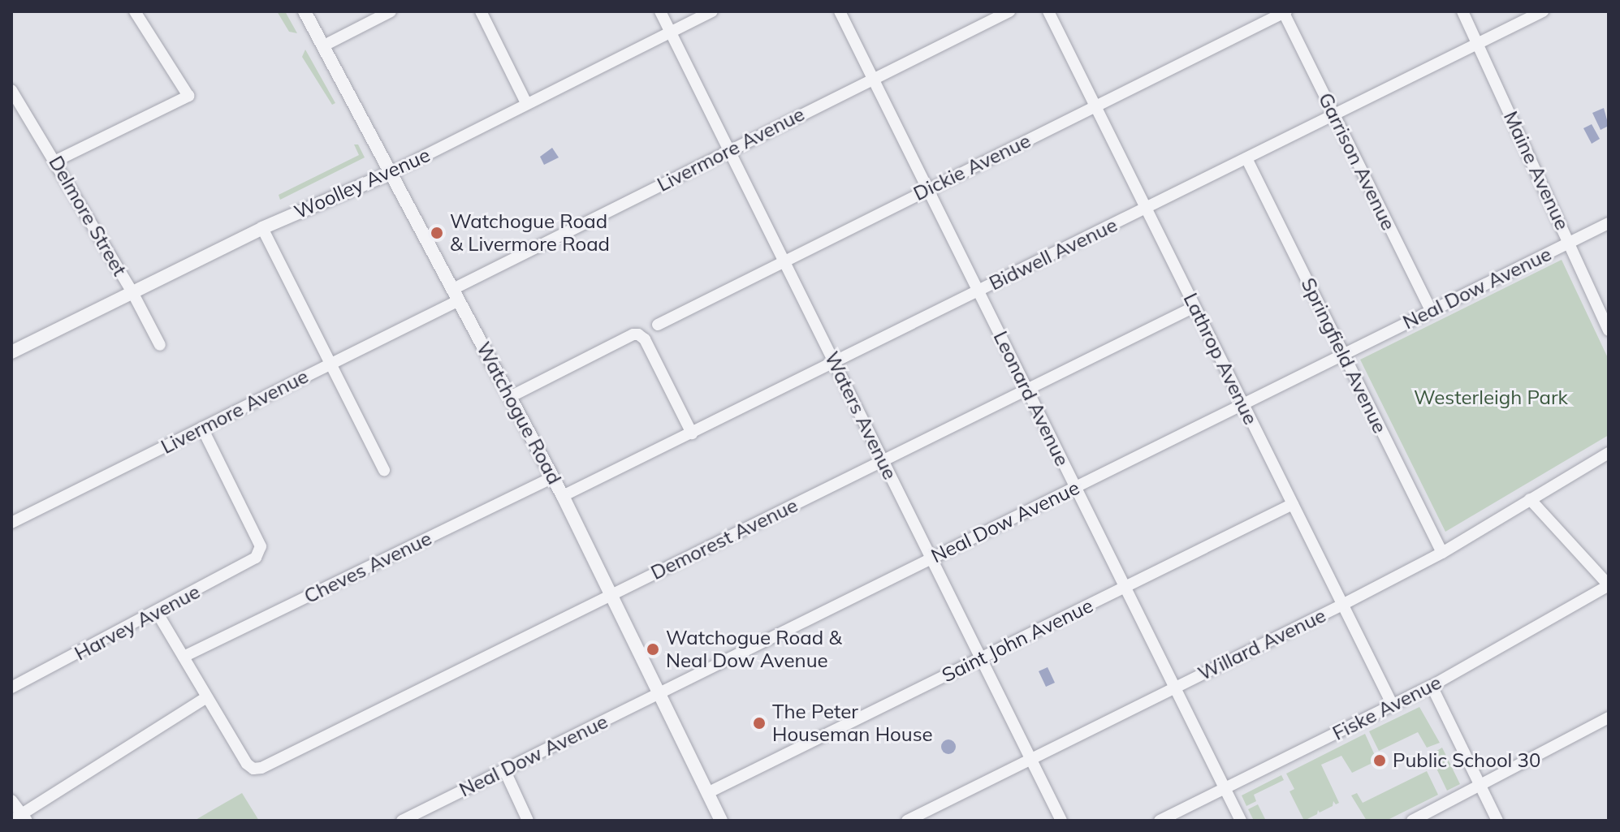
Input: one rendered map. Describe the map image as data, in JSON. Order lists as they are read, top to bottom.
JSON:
{
  "streets": {
    "street": [
      "Livermore Avenue",
      "Garrison Avenue",
      "Dickie Avenue",
      "Maine Avenue",
      "Woolley Avenue",
      "Delmore Street",
      "Bidwell Avenue",
      "Neal Dow Avenue",
      "Springfield Avenue",
      "Lathrop Avenue",
      "Leonard Avenue",
      "Watchogue Road",
      "Waters Avenue",
      "Demorest Avenue",
      "Cheves Avenue",
      "Harvey Avenue",
      "Saint John Avenue",
      "Willard Avenue",
      "Fiske Avenue"
    ]
  },
  "crossings": [
    ["Livermore Avenue", "Leonard Avenue"],
    ["Livermore Avenue", "Watchogue Road"],
    ["Livermore Avenue", "Waters Avenue"],
    ["Livermore Avenue", "Harvey Avenue"],
    ["Garrison Avenue", "Dickie Avenue"],
    ["Garrison Avenue", "Bidwell Avenue"],
    ["Garrison Avenue", "Neal Dow Avenue"],
    ["Dickie Avenue", "Lathrop Avenue"],
    ["Dickie Avenue", "Leonard Avenue"],
    ["Dickie Avenue", "Waters Avenue"],
    ["Maine Avenue", "Bidwell Avenue"],
    ["Maine Avenue", "Neal Dow Avenue"],
    ["Woolley Avenue", "Delmore Street"],
    ["Woolley Avenue", "Watchogue Road"],
    ["Woolley Avenue", "Waters Avenue"],
    ["Bidwell Avenue", "Springfield Avenue"],
    ["Bidwell Avenue", "Lathrop Avenue"],
    ["Bidwell Avenue", "Leonard Avenue"],
    ["Bidwell Avenue", "Watchogue Road"],
    ["Bidwell Avenue", "Waters Avenue"],
    ["Neal Dow Avenue", "Springfield Avenue"],
    ["Neal Dow Avenue", "Lathrop Avenue"],
    ["Neal Dow Avenue", "Leonard Avenue"],
    ["Neal Dow Avenue", "Watchogue Road"],
    ["Neal Dow Avenue", "Waters Avenue"],
    ["Springfield Avenue", "Willard Avenue"],
    ["Lathrop Avenue", "Demorest Avenue"],
    ["Lathrop Avenue", "Saint John Avenue"],
    ["Lathrop Avenue", "Willard Avenue"],
    ["Lathrop Avenue", "Fiske Avenue"],
    ["Leonard Avenue", "Demorest Avenue"],
    ["Leonard Avenue", "Saint John Avenue"],
    ["Leonard Avenue", "Willard Avenue"],
    ["Leonard Avenue", "Fiske Avenue"],
    ["Watchogue Road", "Demorest Avenue"],
    ["Watchogue Road", "Cheves Avenue"],
    ["Watchogue Road", "Saint John Avenue"],
    ["Waters Avenue", "Demorest Avenue"],
    ["Waters Avenue", "Saint John Avenue"],
    ["Waters Avenue", "Willard Avenue"]
  ],
  "parks": ["Westerleigh Park"],
  "places": [
    "Watchogue Road & Livermore Road",
    "Watchogue Road & Neal Dow Avenue",
    "The Peter Houseman House",
    "Public School 30"
  ]
}
